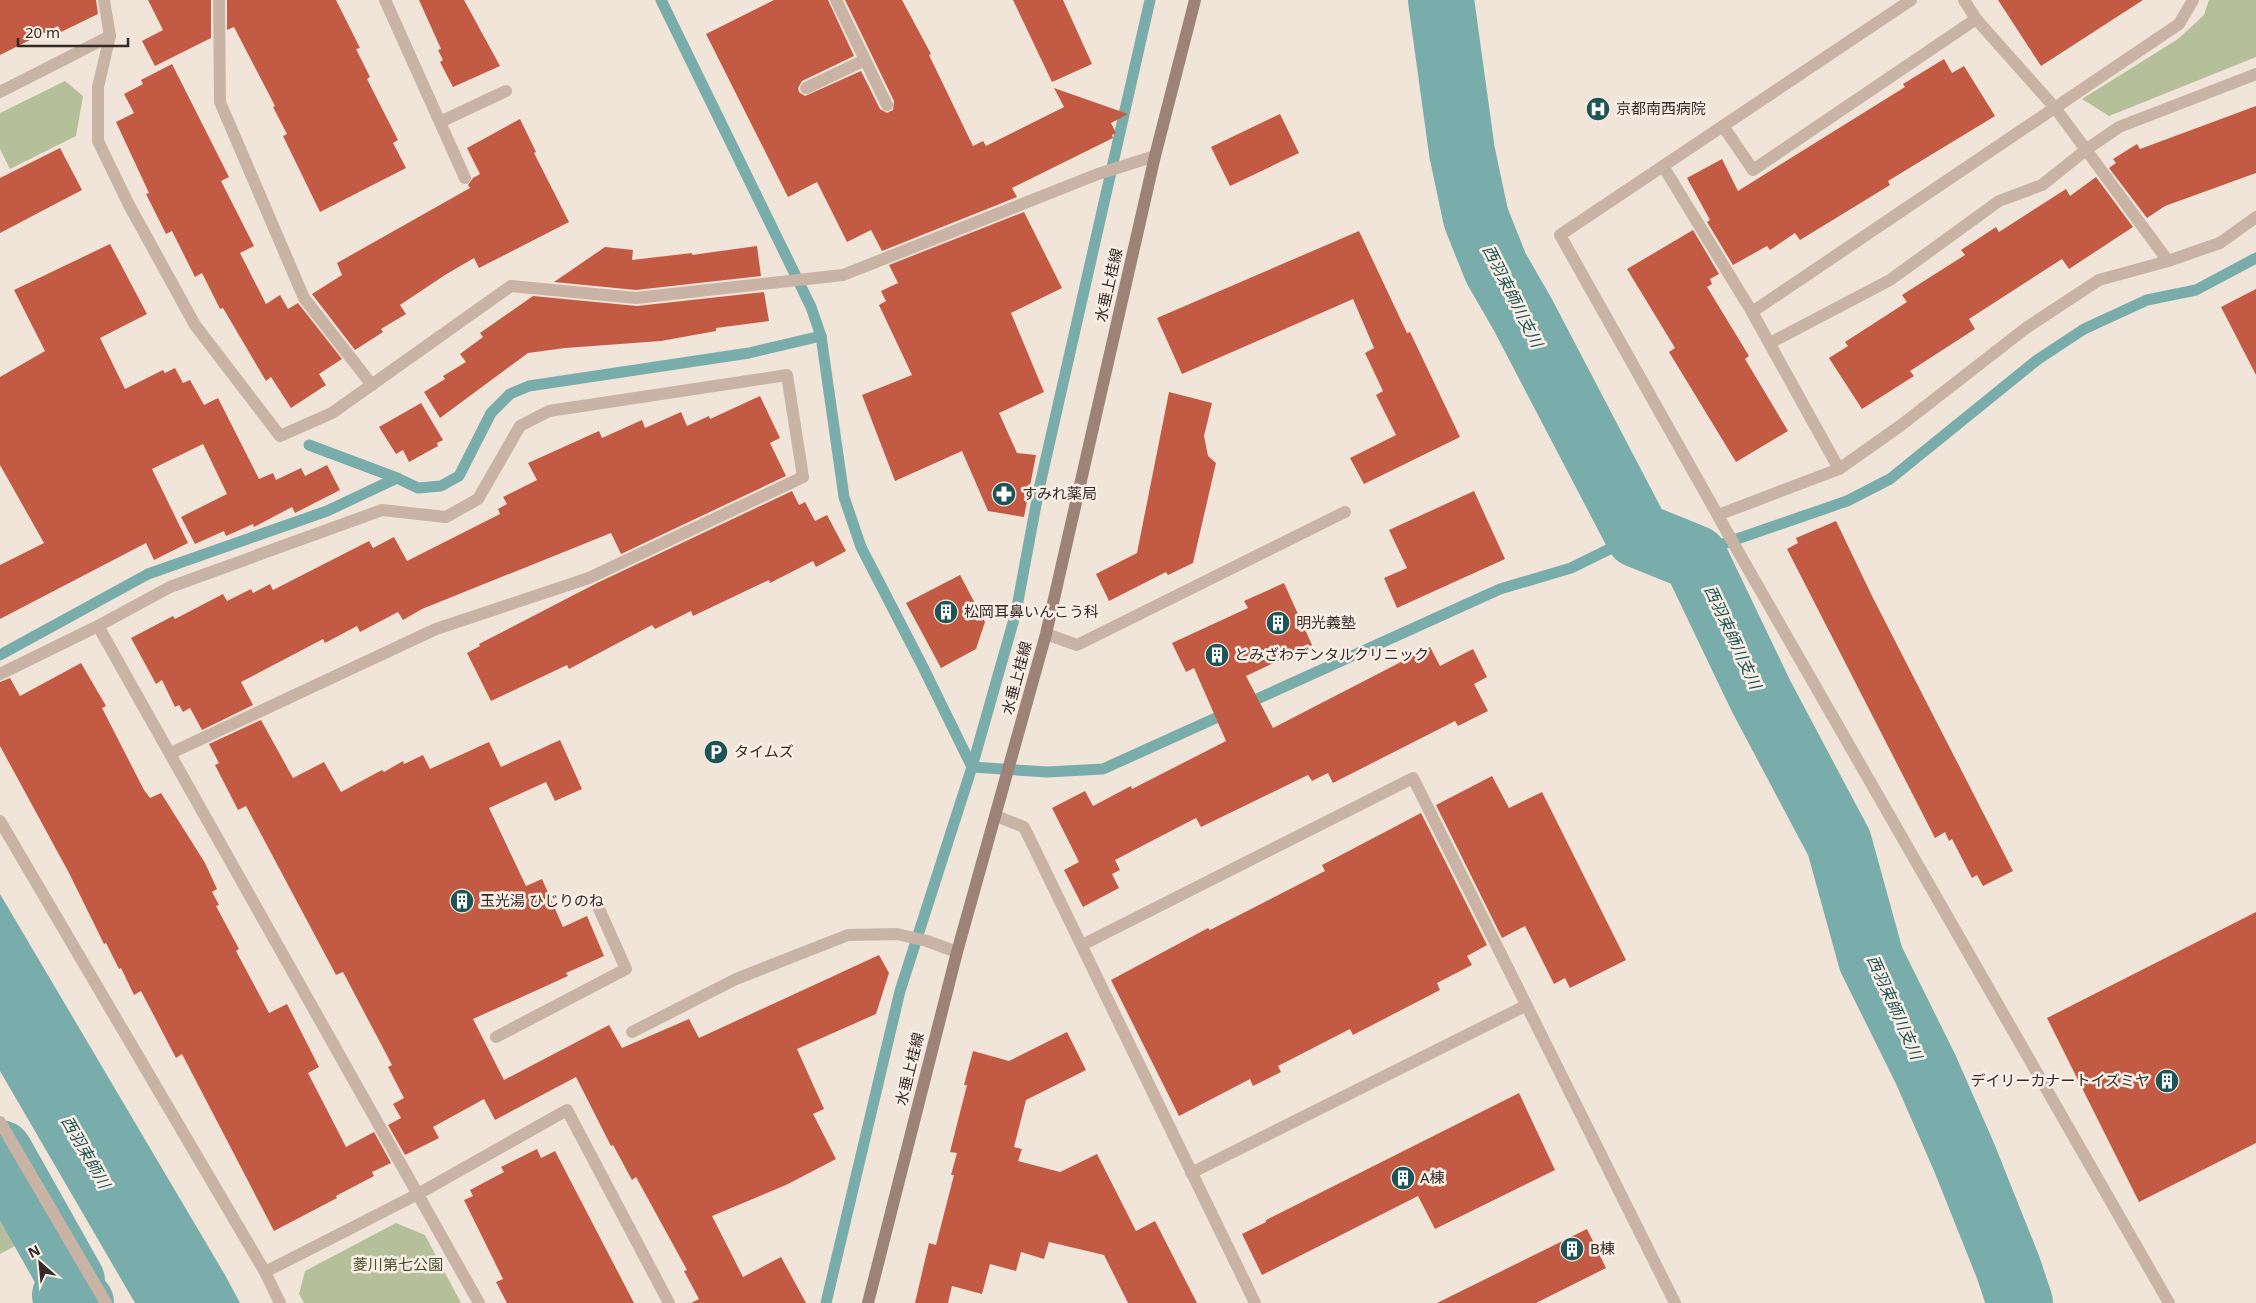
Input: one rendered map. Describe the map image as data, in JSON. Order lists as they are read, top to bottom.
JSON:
{
  "streets": {
    "main road": ["水垂上桂線"]
  },
  "water": ["西羽束師川支川", "西羽束師川"],
  "parks": ["菱川第七公園"],
  "places": {
    "hospital": ["京都南西病院"],
    "pharmacy": ["すみれ薬局"],
    "building": [
      "松岡耳鼻いんこう科",
      "明光義塾",
      "とみざわデンタルクリニック",
      "玉光湯 ひじりのね",
      "デイリーカナートイズミヤ",
      "A棟",
      "B棟"
    ],
    "parking": ["タイムズ"]
  },
  "scale_bar": "20 m",
  "north": "top left"
}
